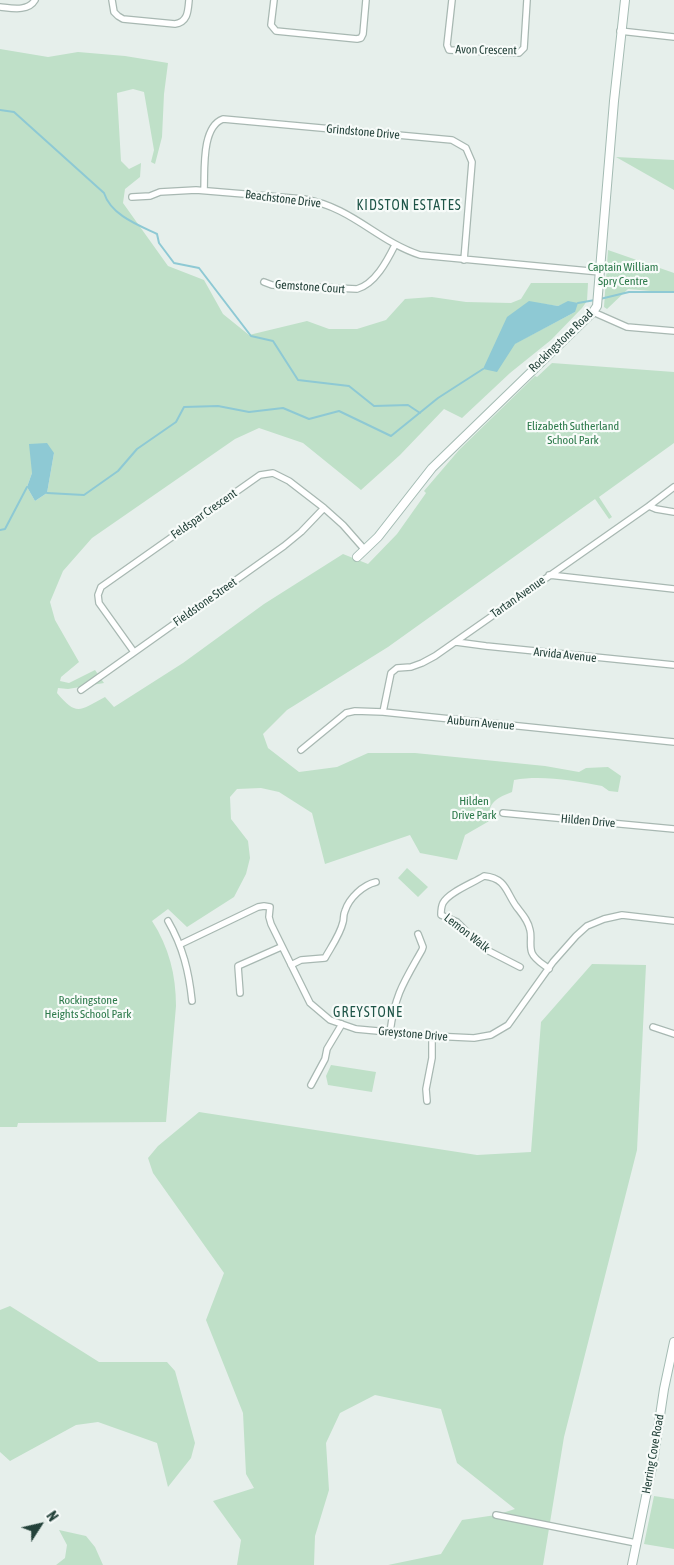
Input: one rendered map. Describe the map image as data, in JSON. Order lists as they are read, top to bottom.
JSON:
{
  "streets": {
    "street": [
      "Avon Crescent",
      "Grindstone Drive",
      "Beachstone Drive",
      "Gemstone Court",
      "Rockingstone Road",
      "Feldspar Crescent",
      "Tartan Avenue",
      "Fieldstone Street",
      "Arvida Avenue",
      "Auburn Avenue",
      "Hilden Drive",
      "Lemon Walk",
      "Greystone Drive",
      "Herring Cove Road"
    ]
  },
  "crossings": [
    ["Grindstone Drive", "Beachstone Drive"],
    ["Beachstone Drive", "Gemstone Court"],
    ["Beachstone Drive", "Rockingstone Road"],
    ["Rockingstone Road", "Feldspar Crescent"],
    ["Feldspar Crescent", "Fieldstone Street"],
    ["Tartan Avenue", "Arvida Avenue"],
    ["Tartan Avenue", "Auburn Avenue"],
    ["Lemon Walk", "Greystone Drive"]
  ],
  "districts": ["KIDSTON ESTATES", "GREYSTONE"],
  "parks": [
    "Captain William Spry Centre",
    "Elizabeth Sutherland School Park",
    "Hilden Drive Park",
    "Rockingstone Heights School Park"
  ],
  "north": "top right"
}
